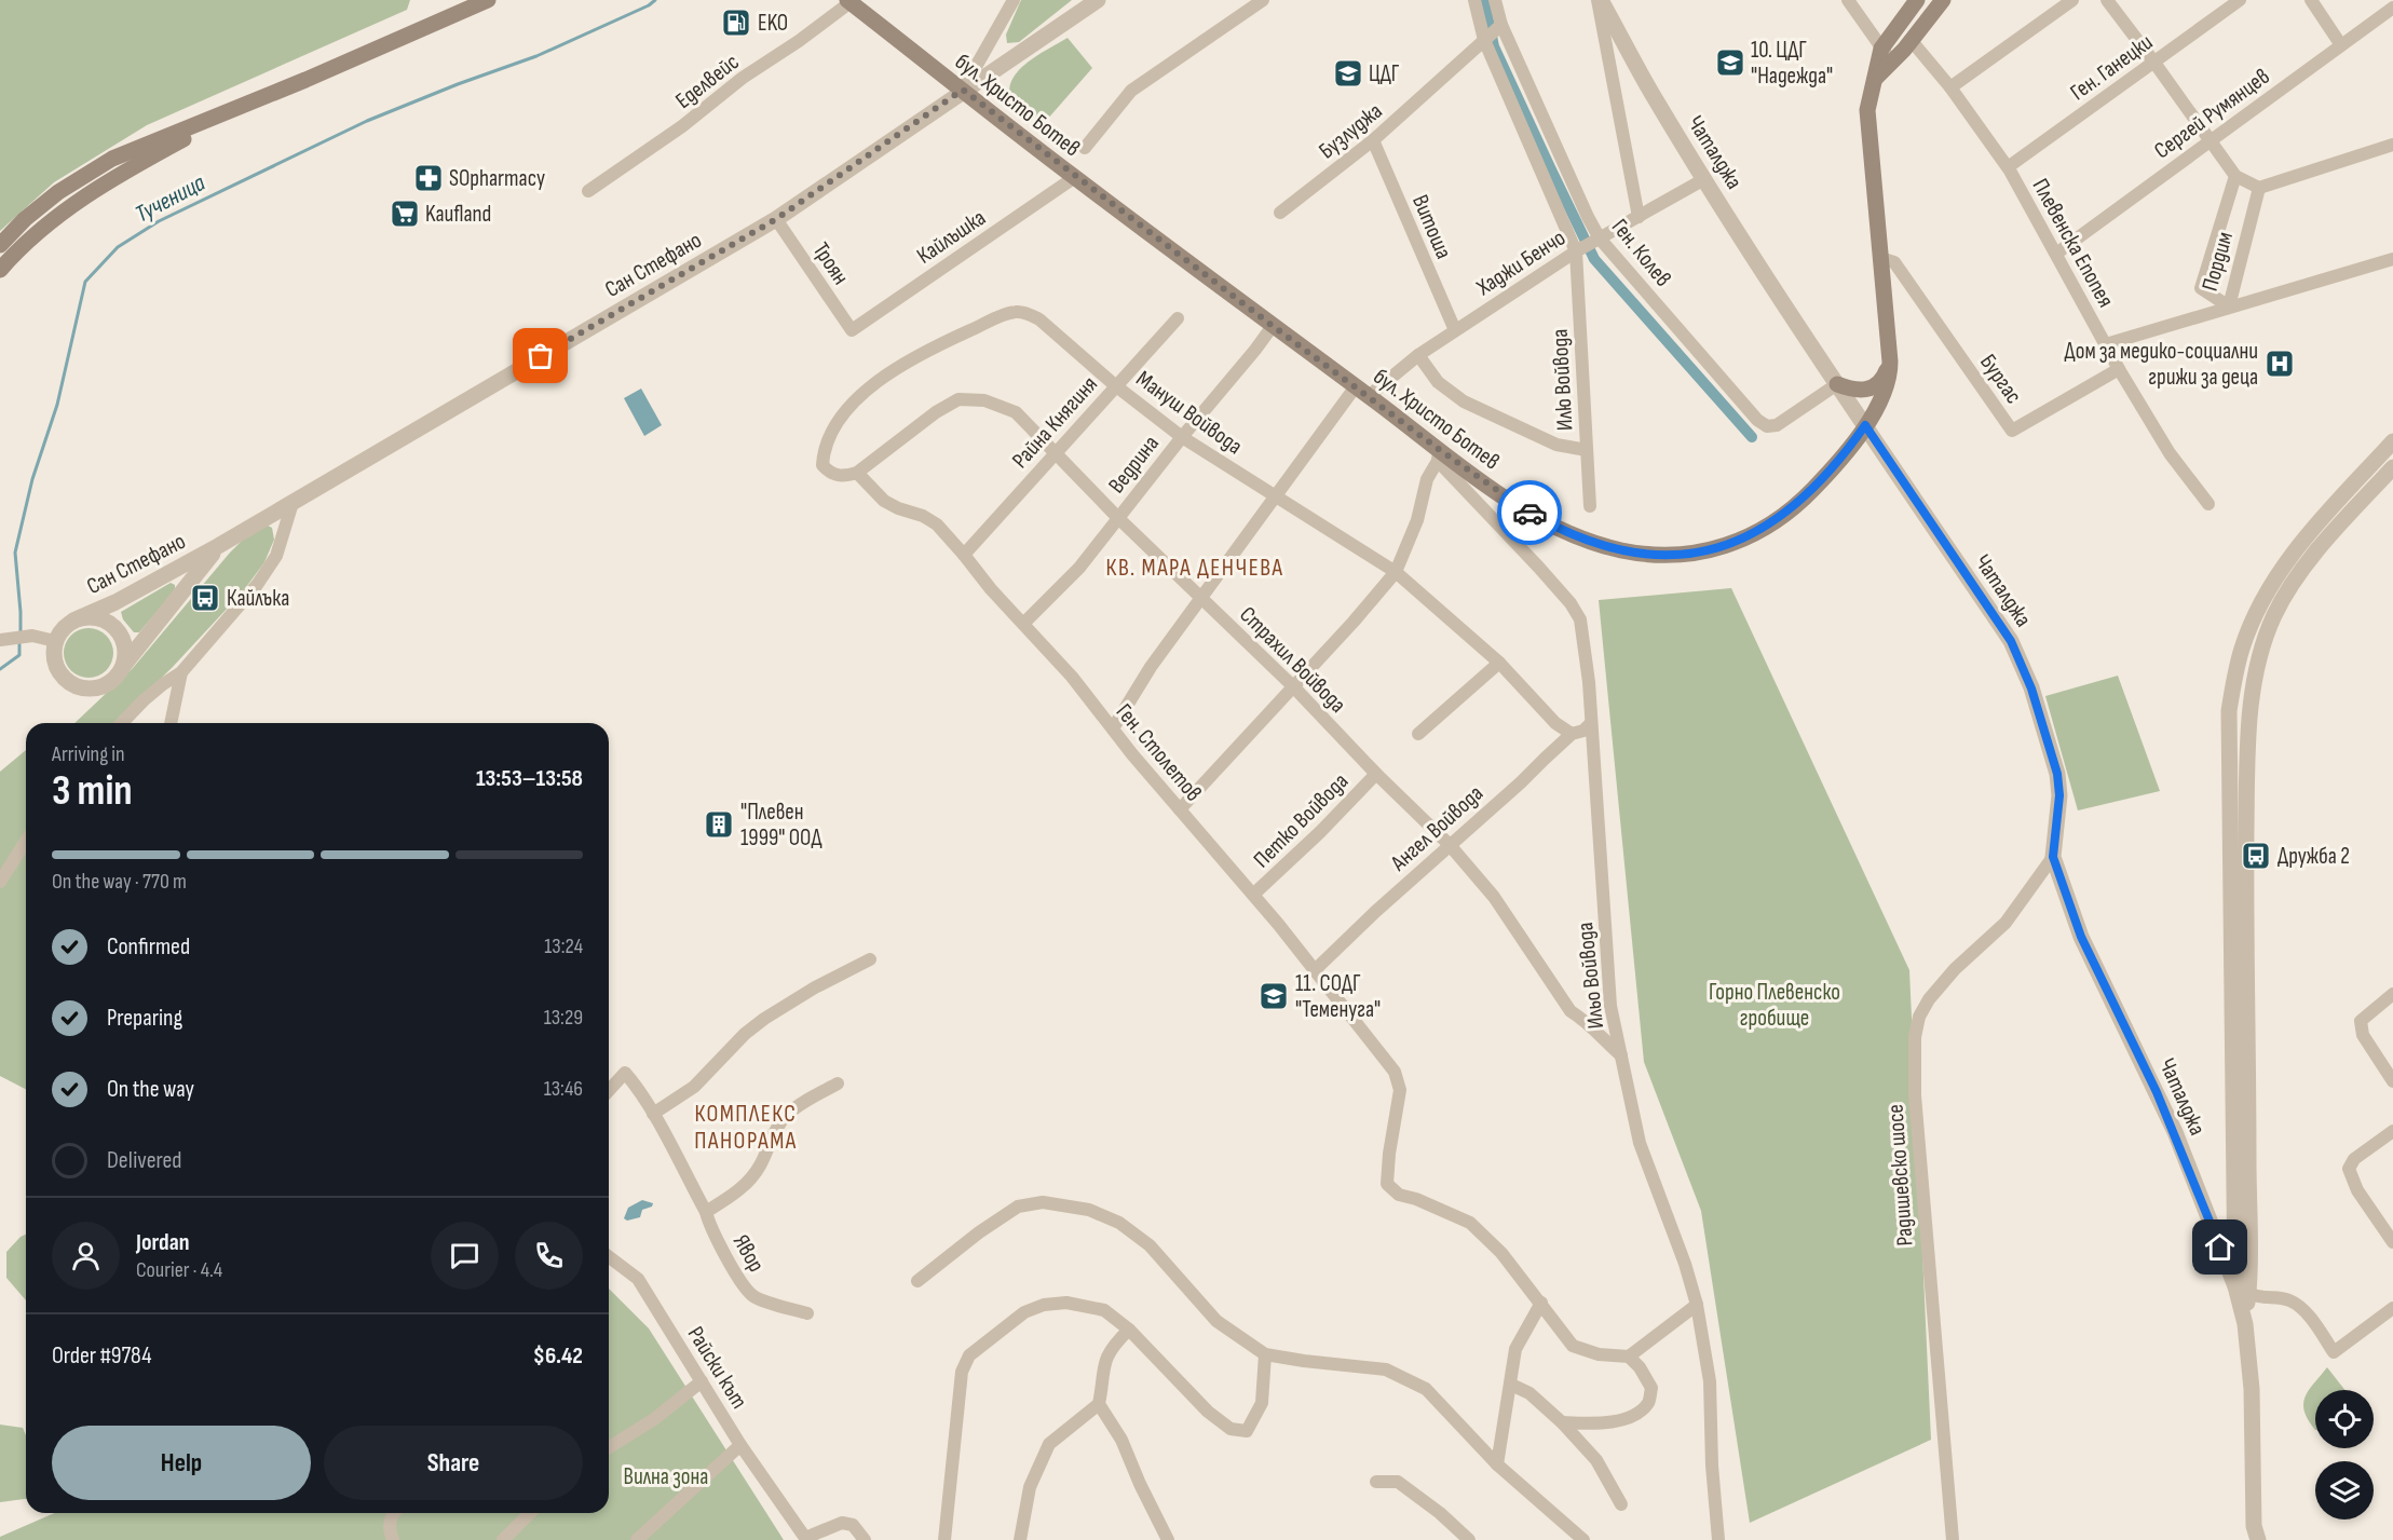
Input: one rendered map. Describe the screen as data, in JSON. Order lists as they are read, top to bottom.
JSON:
{
  "streets": {
    "main road": ["бул. Христо Ботев"],
    "street": [
      "Ген. Ганецки",
      "Еделвейс",
      "Сергей Румянцев",
      "Бузлуджа",
      "Чаталджа",
      "Витоша",
      "Кайлъшка",
      "Плевенска Епопея",
      "Ген. Колев",
      "Пордим",
      "Хаджи Бенчо",
      "Троян",
      "Сан Стефано",
      "Бургас",
      "Илю Войвода",
      "Мануш Войвода",
      "Райна Княгиня",
      "Ведрина",
      "Страхил Войвода",
      "Ген. Столетов",
      "Петко Войвода",
      "Ангел Войвода",
      "Ильо Войвода",
      "Радишевско шосе",
      "Явор",
      "Райски кът"
    ]
  },
  "crossings": [
    ["Ген. Ганецки", "Плевенска Епопея"],
    ["Еделвейс", "бул. Христо Ботев"],
    ["бул. Христо Ботев", "Чаталджа"],
    ["бул. Христо Ботев", "Кайлъшка"],
    ["бул. Христо Ботев", "Хаджи Бенчо"],
    ["бул. Христо Ботев", "Сан Стефано"],
    ["бул. Христо Ботев", "Бургас"],
    ["бул. Христо Ботев", "Ведрина"],
    ["бул. Христо Ботев", "Ильо Войвода"],
    ["Сергей Румянцев", "Плевенска Епопея"],
    ["Бузлуджа", "Витоша"],
    ["Бузлуджа", "Ген. Колев"],
    ["Чаталджа", "Ген. Колев"],
    ["Чаталджа", "Хаджи Бенчо"],
    ["Чаталджа", "Радишевско шосе"],
    ["Витоша", "Хаджи Бенчо"],
    ["Кайлъшка", "Троян"],
    ["Плевенска Епопея", "Бургас"],
    ["Ген. Колев", "Хаджи Бенчо"],
    ["Ген. Колев", "Илю Войвода"],
    ["Хаджи Бенчо", "Илю Войвода"],
    ["Хаджи Бенчо", "Мануш Войвода"],
    ["Хаджи Бенчо", "Страхил Войвода"],
    ["Хаджи Бенчо", "Ген. Столетов"],
    ["Троян", "Сан Стефано"],
    ["Мануш Войвода", "Райна Княгиня"],
    ["Мануш Войвода", "Ведрина"],
    ["Мануш Войвода", "Страхил Войвода"],
    ["Мануш Войвода", "Ген. Столетов"],
    ["Мануш Войвода", "Ангел Войвода"],
    ["Райна Княгиня", "Страхил Войвода"],
    ["Райна Княгиня", "Ген. Столетов"],
    ["Ведрина", "Страхил Войвода"],
    ["Ведрина", "Ген. Столетов"],
    ["Страхил Войвода", "Ген. Столетов"],
    ["Страхил Войвода", "Петко Войвода"],
    ["Страхил Войвода", "Ангел Войвода"],
    ["Страхил Войвода", "Ильо Войвода"],
    ["Ген. Столетов", "Петко Войвода"],
    ["Ген. Столетов", "Ангел Войвода"],
    ["Ангел Войвода", "Ильо Войвода"]
  ],
  "districts": ["КВ. МАРА ДЕНЧЕВА", "КОМПЛЕКС ПАНОРАМА"],
  "water": ["Тученица"],
  "parks": ["Горно Плевенско гробище", "Вилна зона"],
  "places": {
    "fuel station": ["EKO"],
    "school or university": ["10. ЦДГ \"Надежда\"", "ЦДГ", "11. СОДГ \"Теменуга\""],
    "pharmacy": ["SOpharmacy"],
    "supermarket": ["Kaufland"],
    "hospital": ["Дом за медико-социални грижи за деца"],
    "bus stop": ["Кайлъка", "Дружба 2"],
    "building": ["\"Плевен 1999\" ООД"]
  },
  "page": {
    "heading": ["3 min", "Arriving in", "13:53–13:58"],
    "panel": [
      "Jordan",
      "Courier · 4.4",
      "Order #9784",
      "$6.42"
    ],
    "bar": "On the way · 770 m",
    "list": [
      ["Confirmed", "13:24"],
      ["Preparing", "13:29"],
      ["On the way", "13:46"],
      "Delivered"
    ],
    "buttons": ["Help", "Share"]
  }
}
